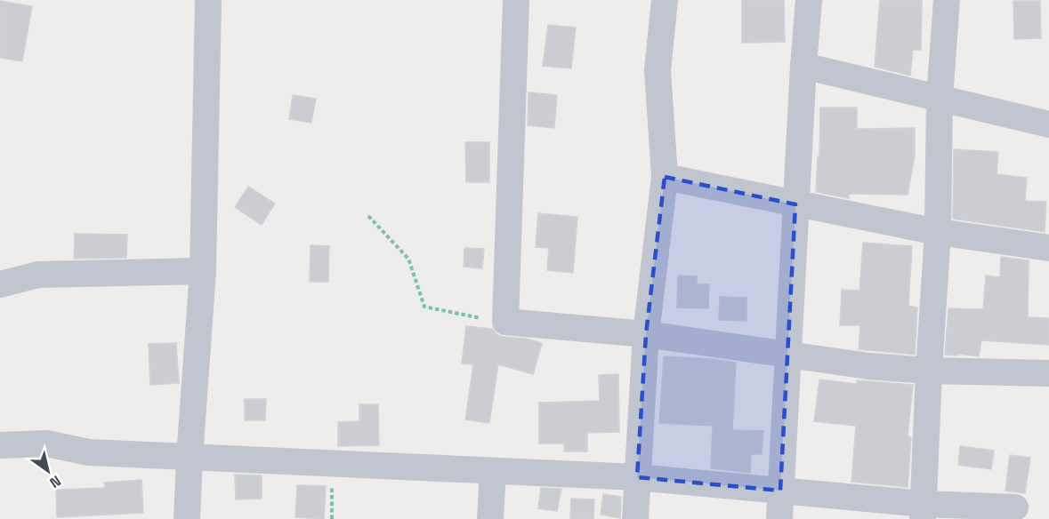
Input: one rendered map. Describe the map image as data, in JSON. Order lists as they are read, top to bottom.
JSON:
{
  "north": "bottom right"
}
